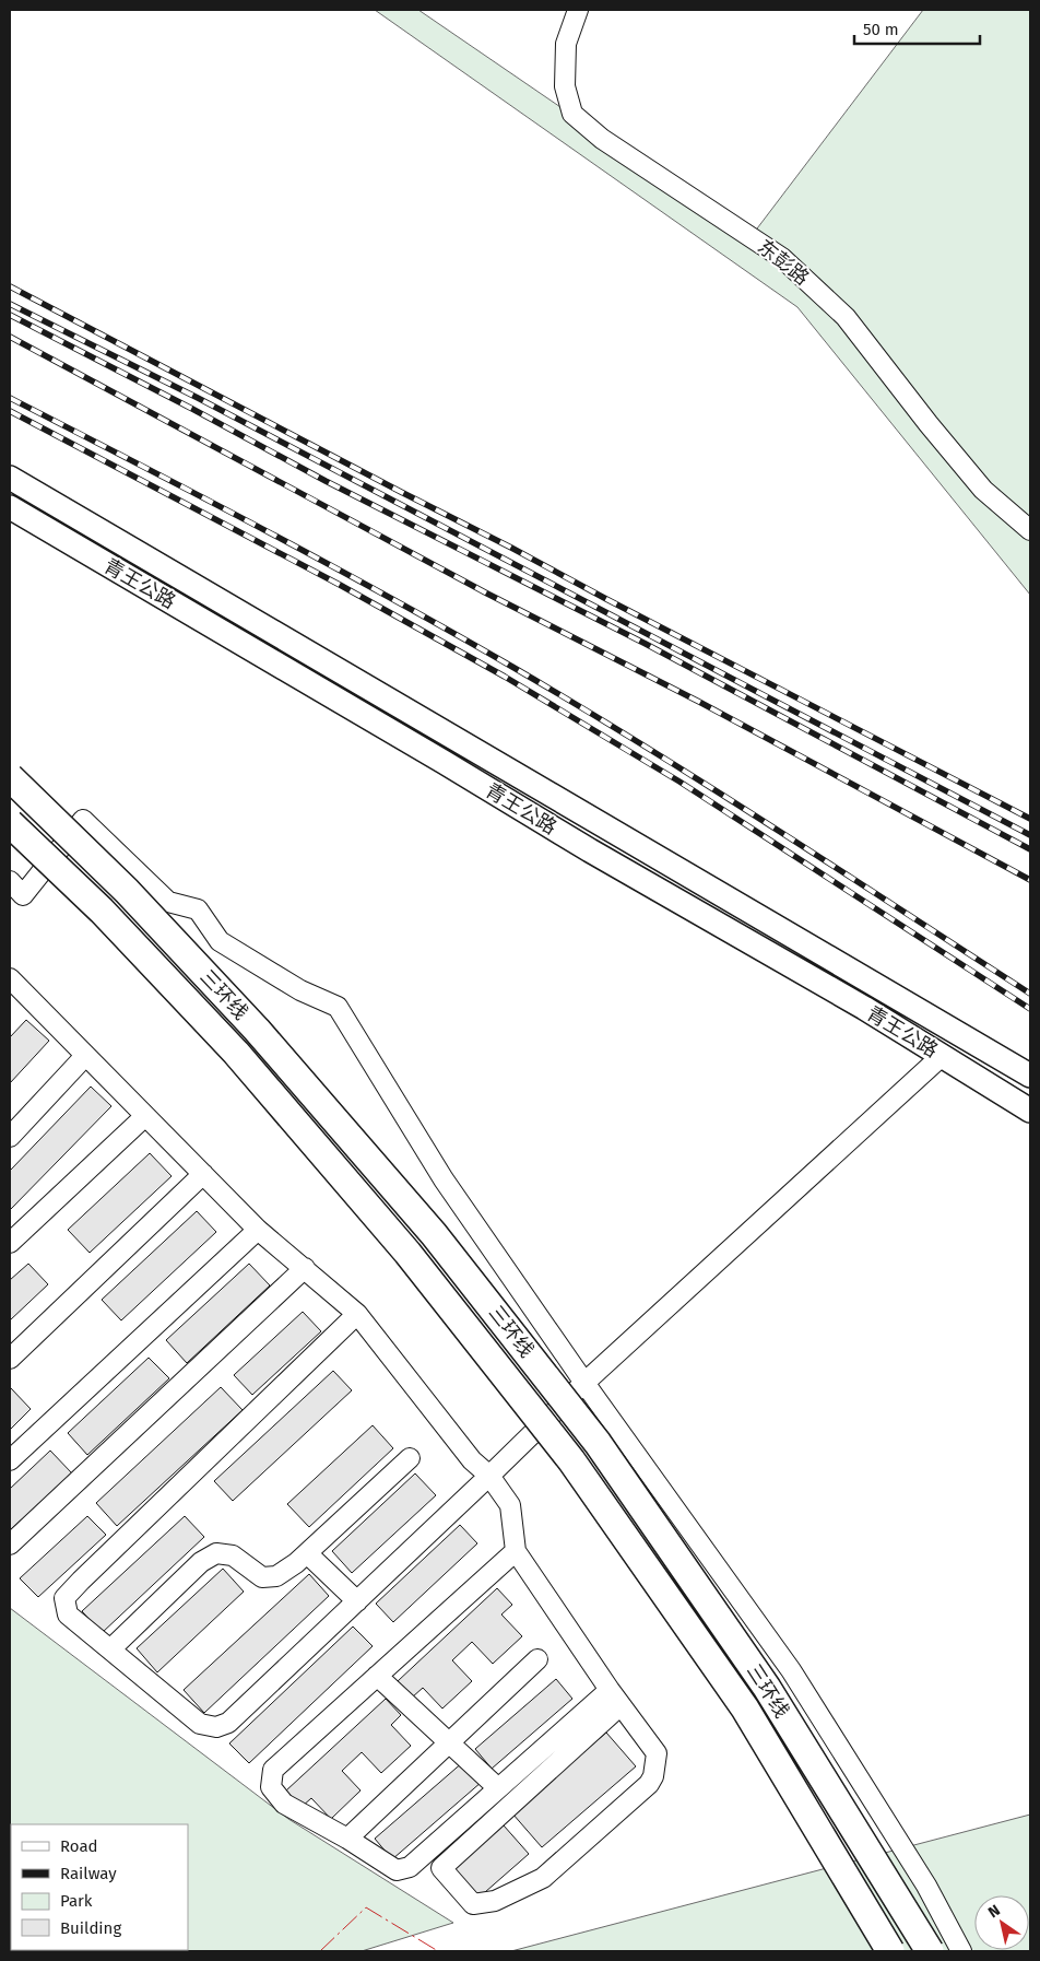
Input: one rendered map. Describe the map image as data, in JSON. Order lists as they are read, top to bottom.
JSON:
{
  "streets": {
    "highway": ["三环线"],
    "main road": ["青王公路"],
    "street": ["东彭路"]
  },
  "legend": [
    "Road",
    "Railway",
    "Park",
    "Building"
  ],
  "scale_bar": "50 m",
  "north": "top left"
}
